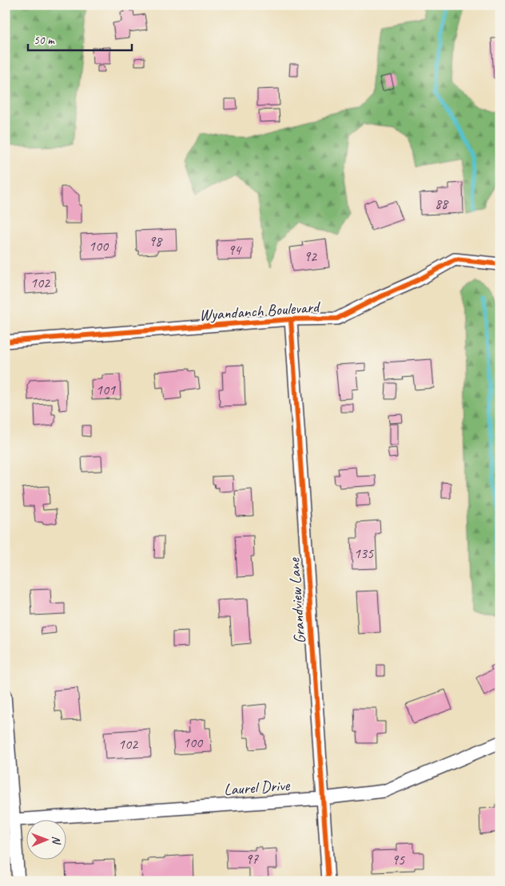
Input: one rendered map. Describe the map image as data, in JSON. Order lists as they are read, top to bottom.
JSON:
{
  "streets": {
    "street": ["Wyandanch Boulevard", "Grandview Lane", "Laurel Drive"]
  },
  "crossings": [
    ["Wyandanch Boulevard", "Grandview Lane"],
    ["Grandview Lane", "Laurel Drive"]
  ],
  "house_numbers": [
    "88",
    "98",
    "100",
    "94",
    "92",
    "102",
    "101",
    "135",
    "100",
    "102",
    "97",
    "95"
  ],
  "scale_bar": "50 m",
  "north": "right"
}
